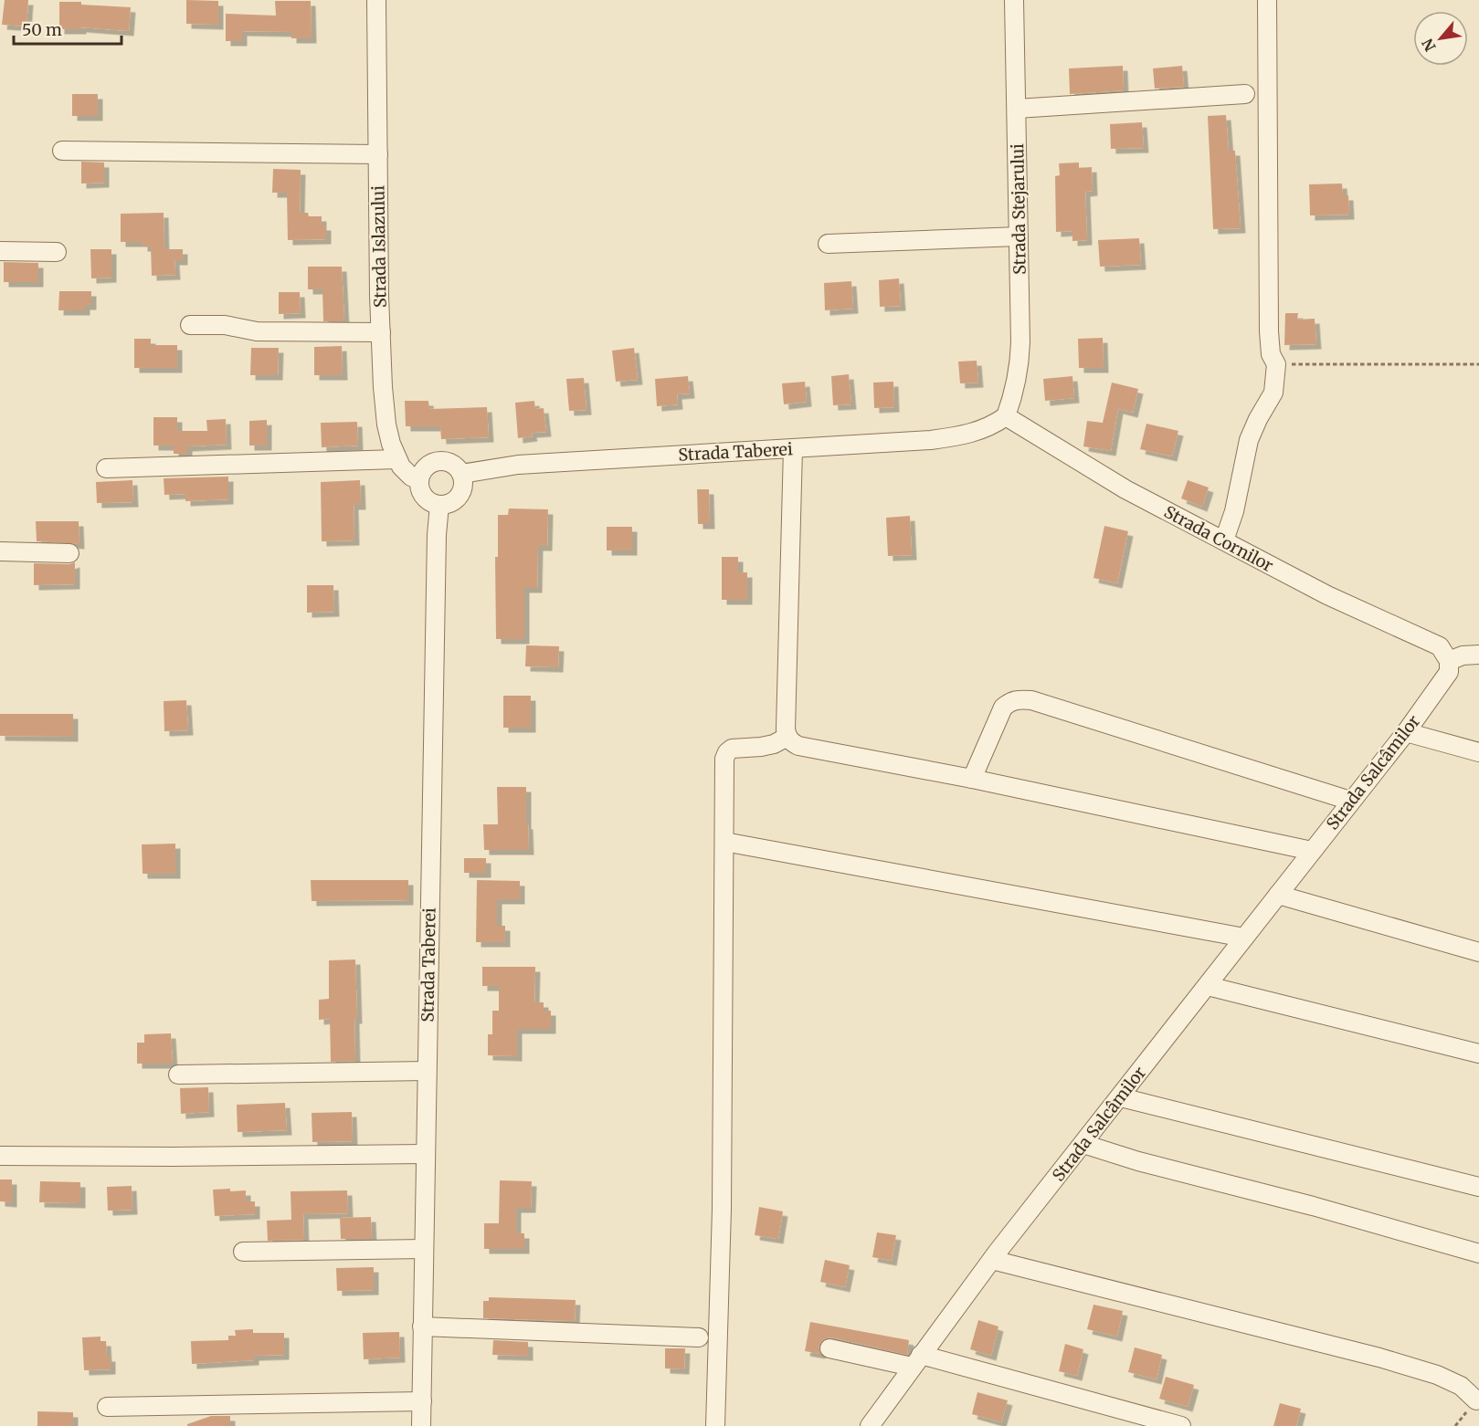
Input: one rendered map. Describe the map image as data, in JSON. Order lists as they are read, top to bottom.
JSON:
{
  "streets": {
    "street": [
      "Strada Stejarului",
      "Strada Islazului",
      "Strada Taberei",
      "Strada Cornilor",
      "Strada Salcâmilor"
    ]
  },
  "crossings": [
    ["Strada Stejarului", "Strada Taberei"],
    ["Strada Stejarului", "Strada Cornilor"],
    ["Strada Islazului", "Strada Taberei"],
    ["Strada Taberei", "Strada Cornilor"],
    ["Strada Cornilor", "Strada Salcâmilor"]
  ],
  "scale_bar": "50 m",
  "north": "bottom left"
}
